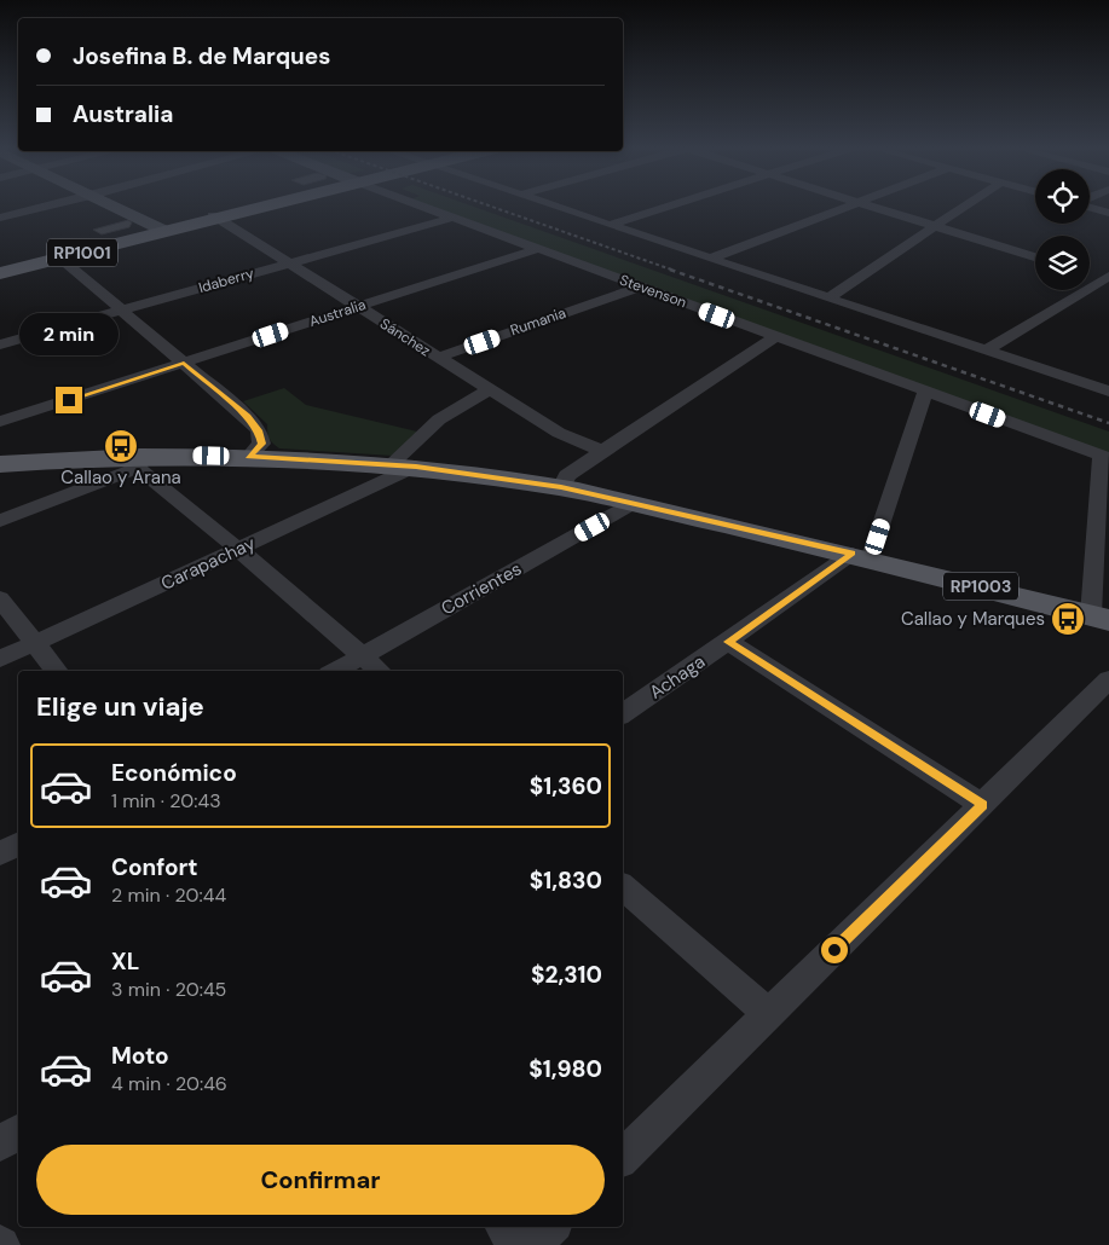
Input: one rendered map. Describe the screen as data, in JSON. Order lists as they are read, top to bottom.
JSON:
{
  "streets": {
    "main road": ["RP1001", "RP1003"],
    "street": [
      "Idaberry",
      "Stevenson",
      "Australia",
      "Rumania",
      "Sánchez",
      "Carapachay",
      "Corrientes",
      "Achaga"
    ]
  },
  "crossings": [
    ["RP1001", "Sánchez"],
    ["Idaberry", "Stevenson"],
    ["Idaberry", "Sánchez"],
    ["Stevenson", "Australia"],
    ["Stevenson", "Rumania"],
    ["Australia", "Sánchez"],
    ["Rumania", "Sánchez"],
    ["Sánchez", "Carapachay"],
    ["Carapachay", "RP1003"],
    ["RP1003", "Corrientes"],
    ["RP1003", "Achaga"]
  ],
  "places": {
    "bus stop": ["Callao y Arana", "Callao y Marques"]
  },
  "page": {
    "banner": ["Josefina B. de Marques", "Australia"],
    "bubble": "2 min",
    "heading": "Elige un viaje",
    "list": [
      {
        "name": "Económico",
        "note": "1 min · 20:43",
        "value": "$1,360"
      },
      {
        "name": "Confort",
        "note": "2 min · 20:44",
        "value": "$1,830"
      },
      {
        "name": "XL",
        "note": "3 min · 20:45",
        "value": "$2,310"
      },
      {
        "name": "Moto",
        "note": "4 min · 20:46",
        "value": "$1,980"
      }
    ],
    "buttons": "Confirmar"
  }
}
